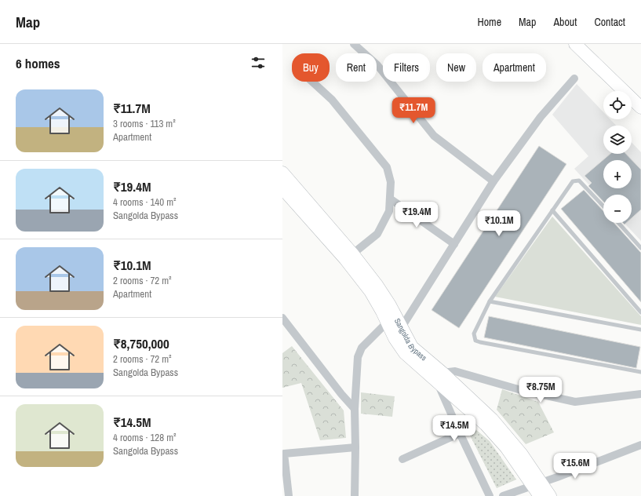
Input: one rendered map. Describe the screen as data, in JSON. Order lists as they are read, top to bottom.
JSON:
{
  "streets": {
    "main road": ["Sangolda Bypass"]
  },
  "page": {
    "header": "Map",
    "nav": [
      "Home",
      "Map",
      "About",
      "Contact"
    ],
    "heading": "6 homes",
    "chip": [
      "Buy",
      "Rent",
      "Filters",
      "New",
      "Apartment"
    ],
    "list": [
      {
        "name": "₹11.7M",
        "note": "3 rooms · 113 m² · Apartment"
      },
      {
        "name": "₹19.4M",
        "note": "4 rooms · 140 m² · Sangolda Bypass"
      },
      {
        "name": "₹10.1M",
        "note": "2 rooms · 72 m² · Apartment"
      },
      {
        "name": "₹8,750,000",
        "note": "2 rooms · 72 m² · Sangolda Bypass"
      },
      {
        "name": "₹14.5M",
        "note": "4 rooms · 128 m² · Sangolda Bypass"
      }
    ],
    "map_buttons": ["+", "−"],
    "price": [
      "₹11.7M",
      "₹19.4M",
      "₹10.1M",
      "₹8.75M",
      "₹14.5M",
      "₹15.6M"
    ]
  }
}
